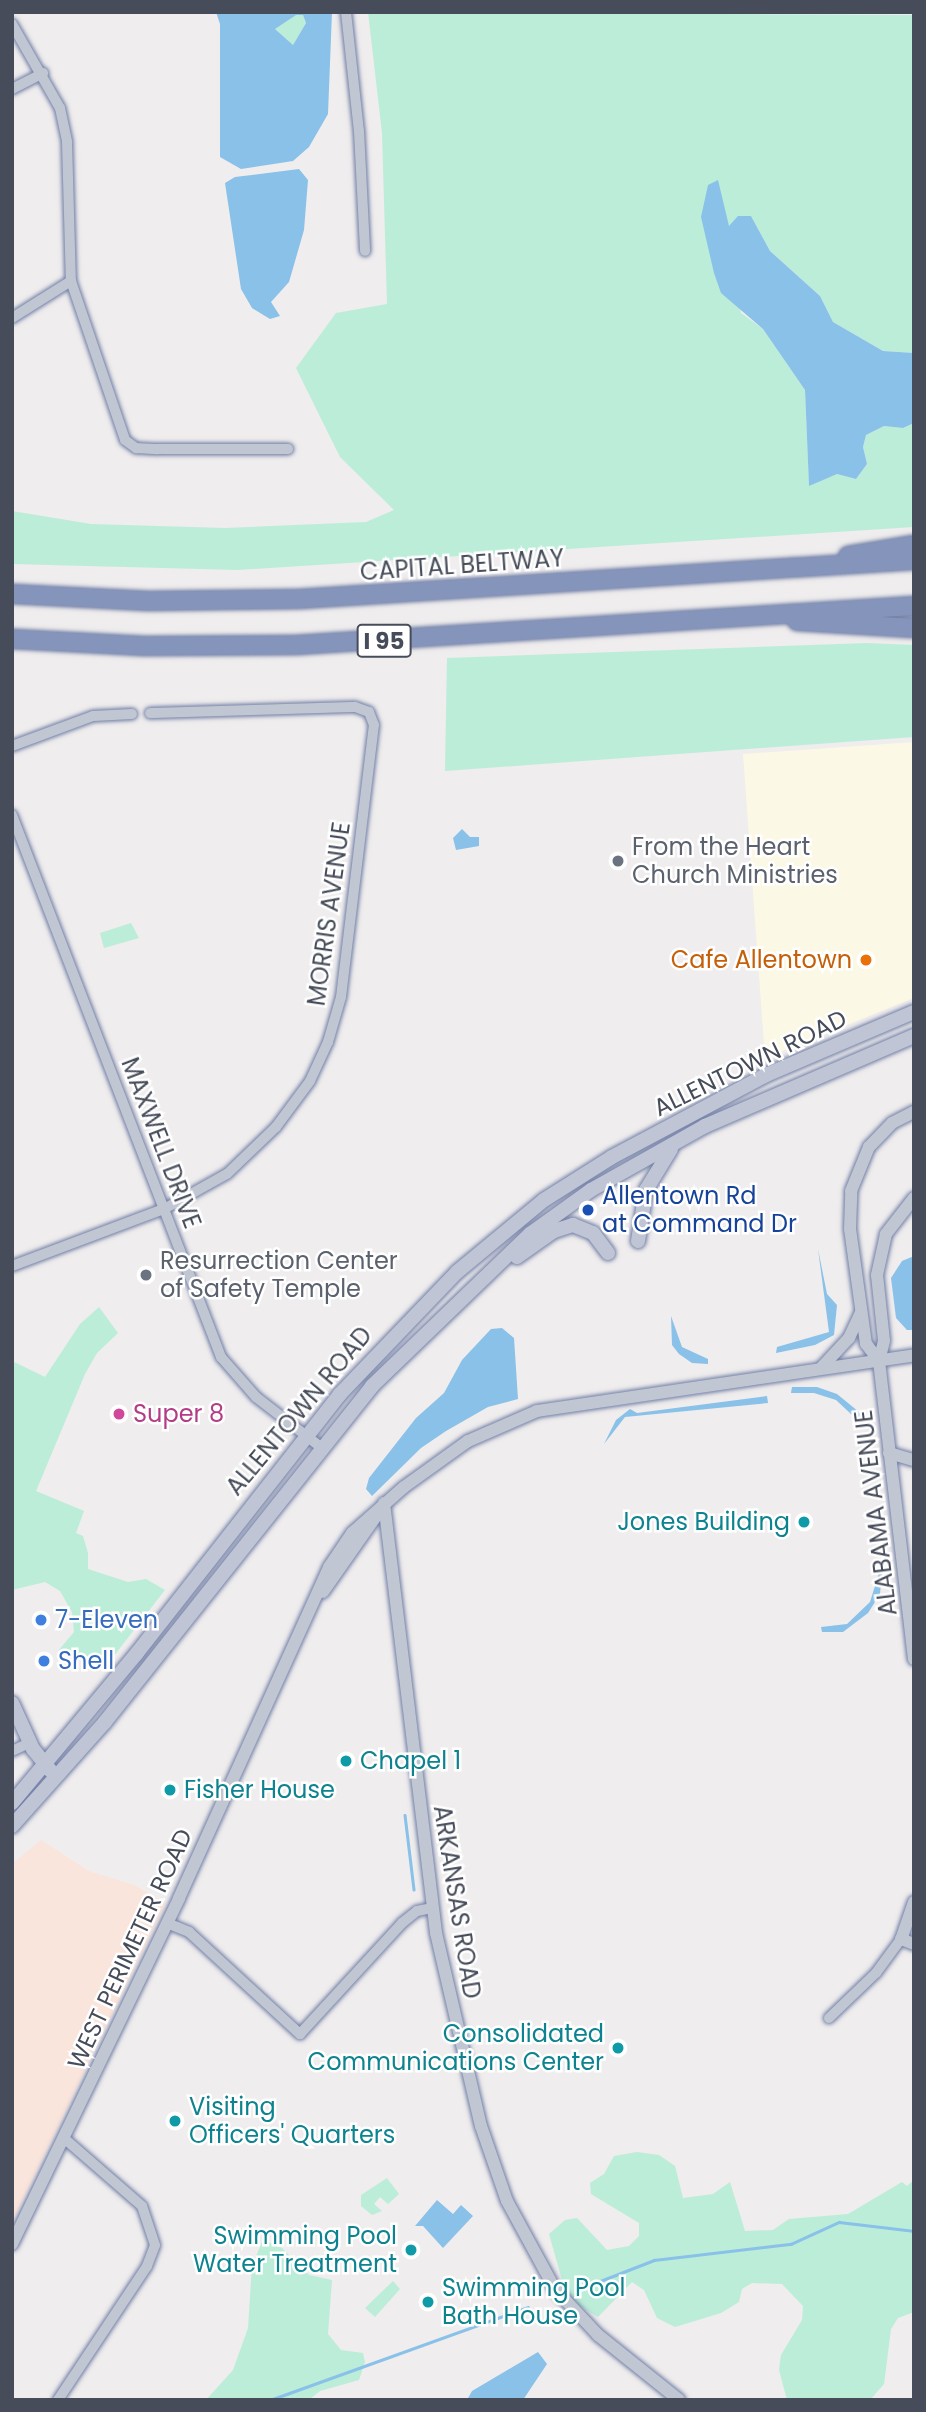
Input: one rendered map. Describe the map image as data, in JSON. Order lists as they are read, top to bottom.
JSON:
{
  "streets": {
    "highway": ["CAPITAL BELTWAY", "I 95"],
    "main road": ["ALLENTOWN ROAD"],
    "street": [
      "MORRIS AVENUE",
      "MAXWELL DRIVE",
      "ALABAMA AVENUE",
      "ARKANSAS ROAD",
      "WEST PERIMETER ROAD"
    ]
  },
  "crossings": [
    ["MORRIS AVENUE", "MAXWELL DRIVE"],
    ["ALLENTOWN ROAD", "MAXWELL DRIVE"],
    ["ALABAMA AVENUE", "WEST PERIMETER ROAD"],
    ["ARKANSAS ROAD", "WEST PERIMETER ROAD"]
  ],
  "places": [
    "From the Heart Church Ministries",
    "Cafe Allentown",
    "Allentown Rd at Command Dr",
    "Resurrection Center of Safety Temple",
    "Super 8",
    "Jones Building",
    "7-Eleven",
    "Shell",
    "Chapel 1",
    "Fisher House",
    "Consolidated Communications Center",
    "Visiting Officers' Quarters",
    "Swimming Pool Water Treatment",
    "Swimming Pool Bath House"
  ]
}
